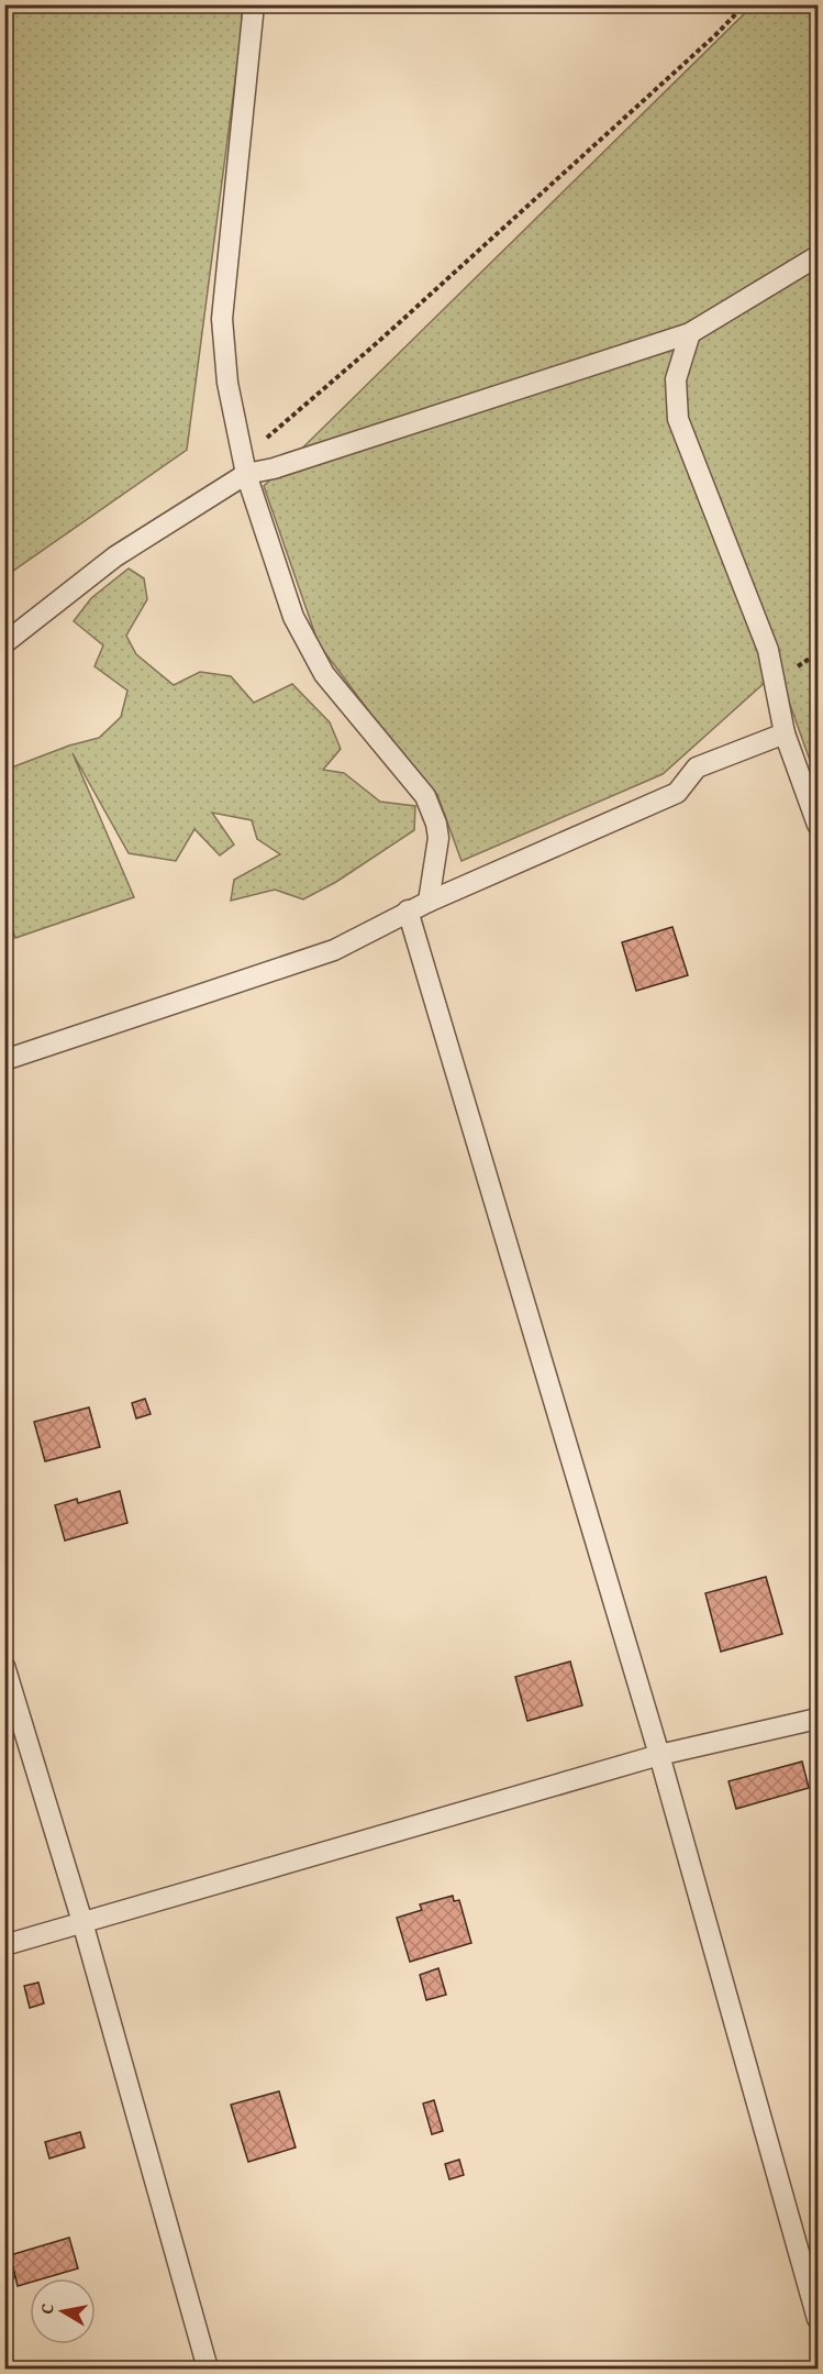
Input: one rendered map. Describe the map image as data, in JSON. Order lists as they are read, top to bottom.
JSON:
{
  "north": "left"
}
